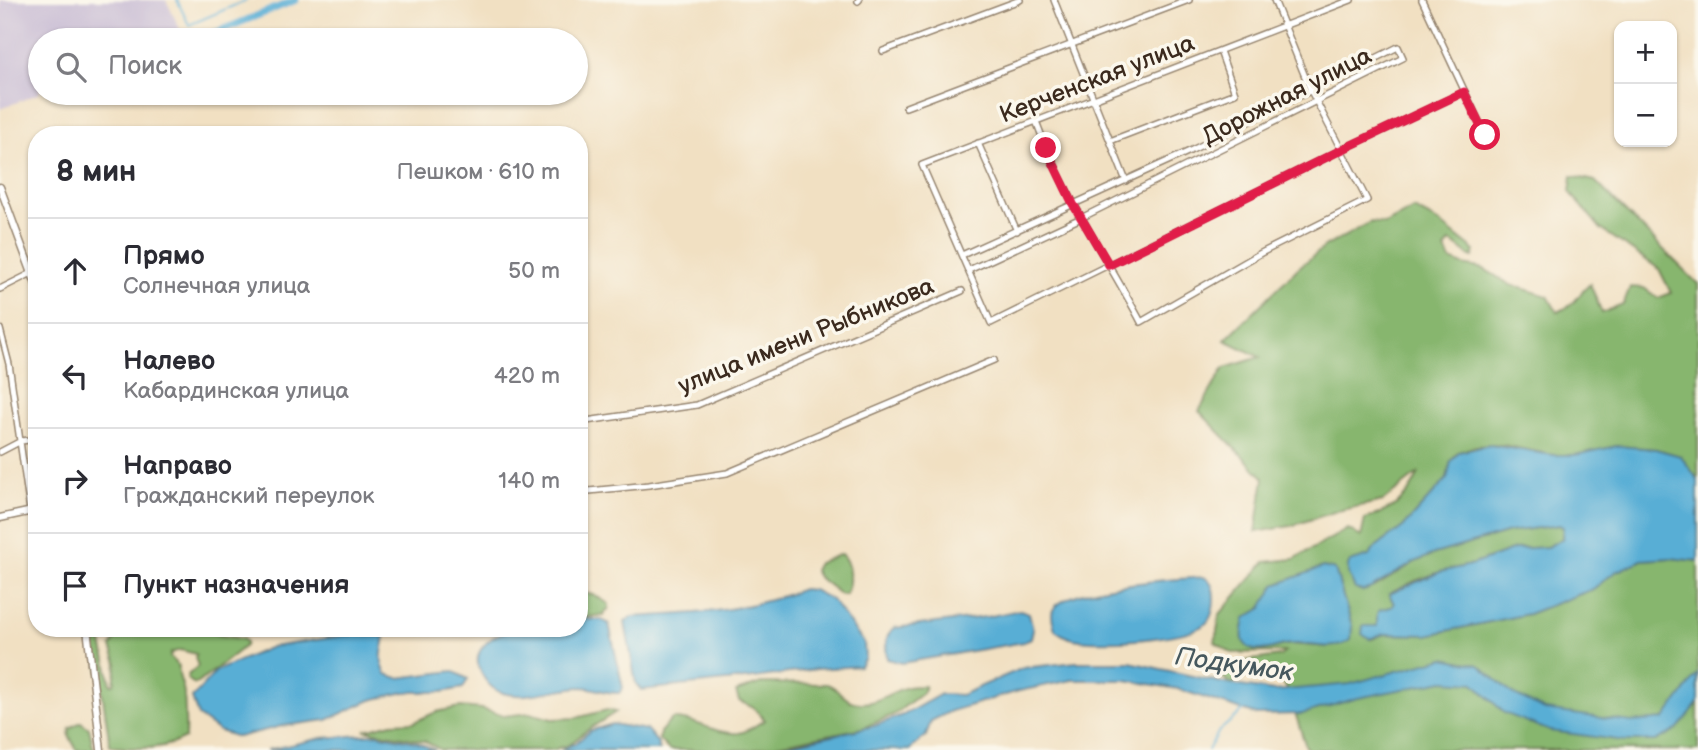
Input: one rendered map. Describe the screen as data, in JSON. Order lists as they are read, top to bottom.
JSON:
{
  "streets": {
    "street": ["Керченская улица", "Дорожная улица", "улица имени Рыбникова"]
  },
  "crossings": [
    ["Керченская улица", "Дорожная улица"]
  ],
  "water": ["Подкумок"],
  "page": {
    "map_buttons": ["+", "−"],
    "search": "Поиск",
    "heading": ["8 мин", "Пешком · 610 m"],
    "list": [
      ["Прямо", "Солнечная улица", "50 m"],
      ["Налево", "Кабардинская улица", "420 m"],
      ["Направо", "Гражданский переулок", "140 m"],
      "Пункт назначения"
    ]
  }
}
